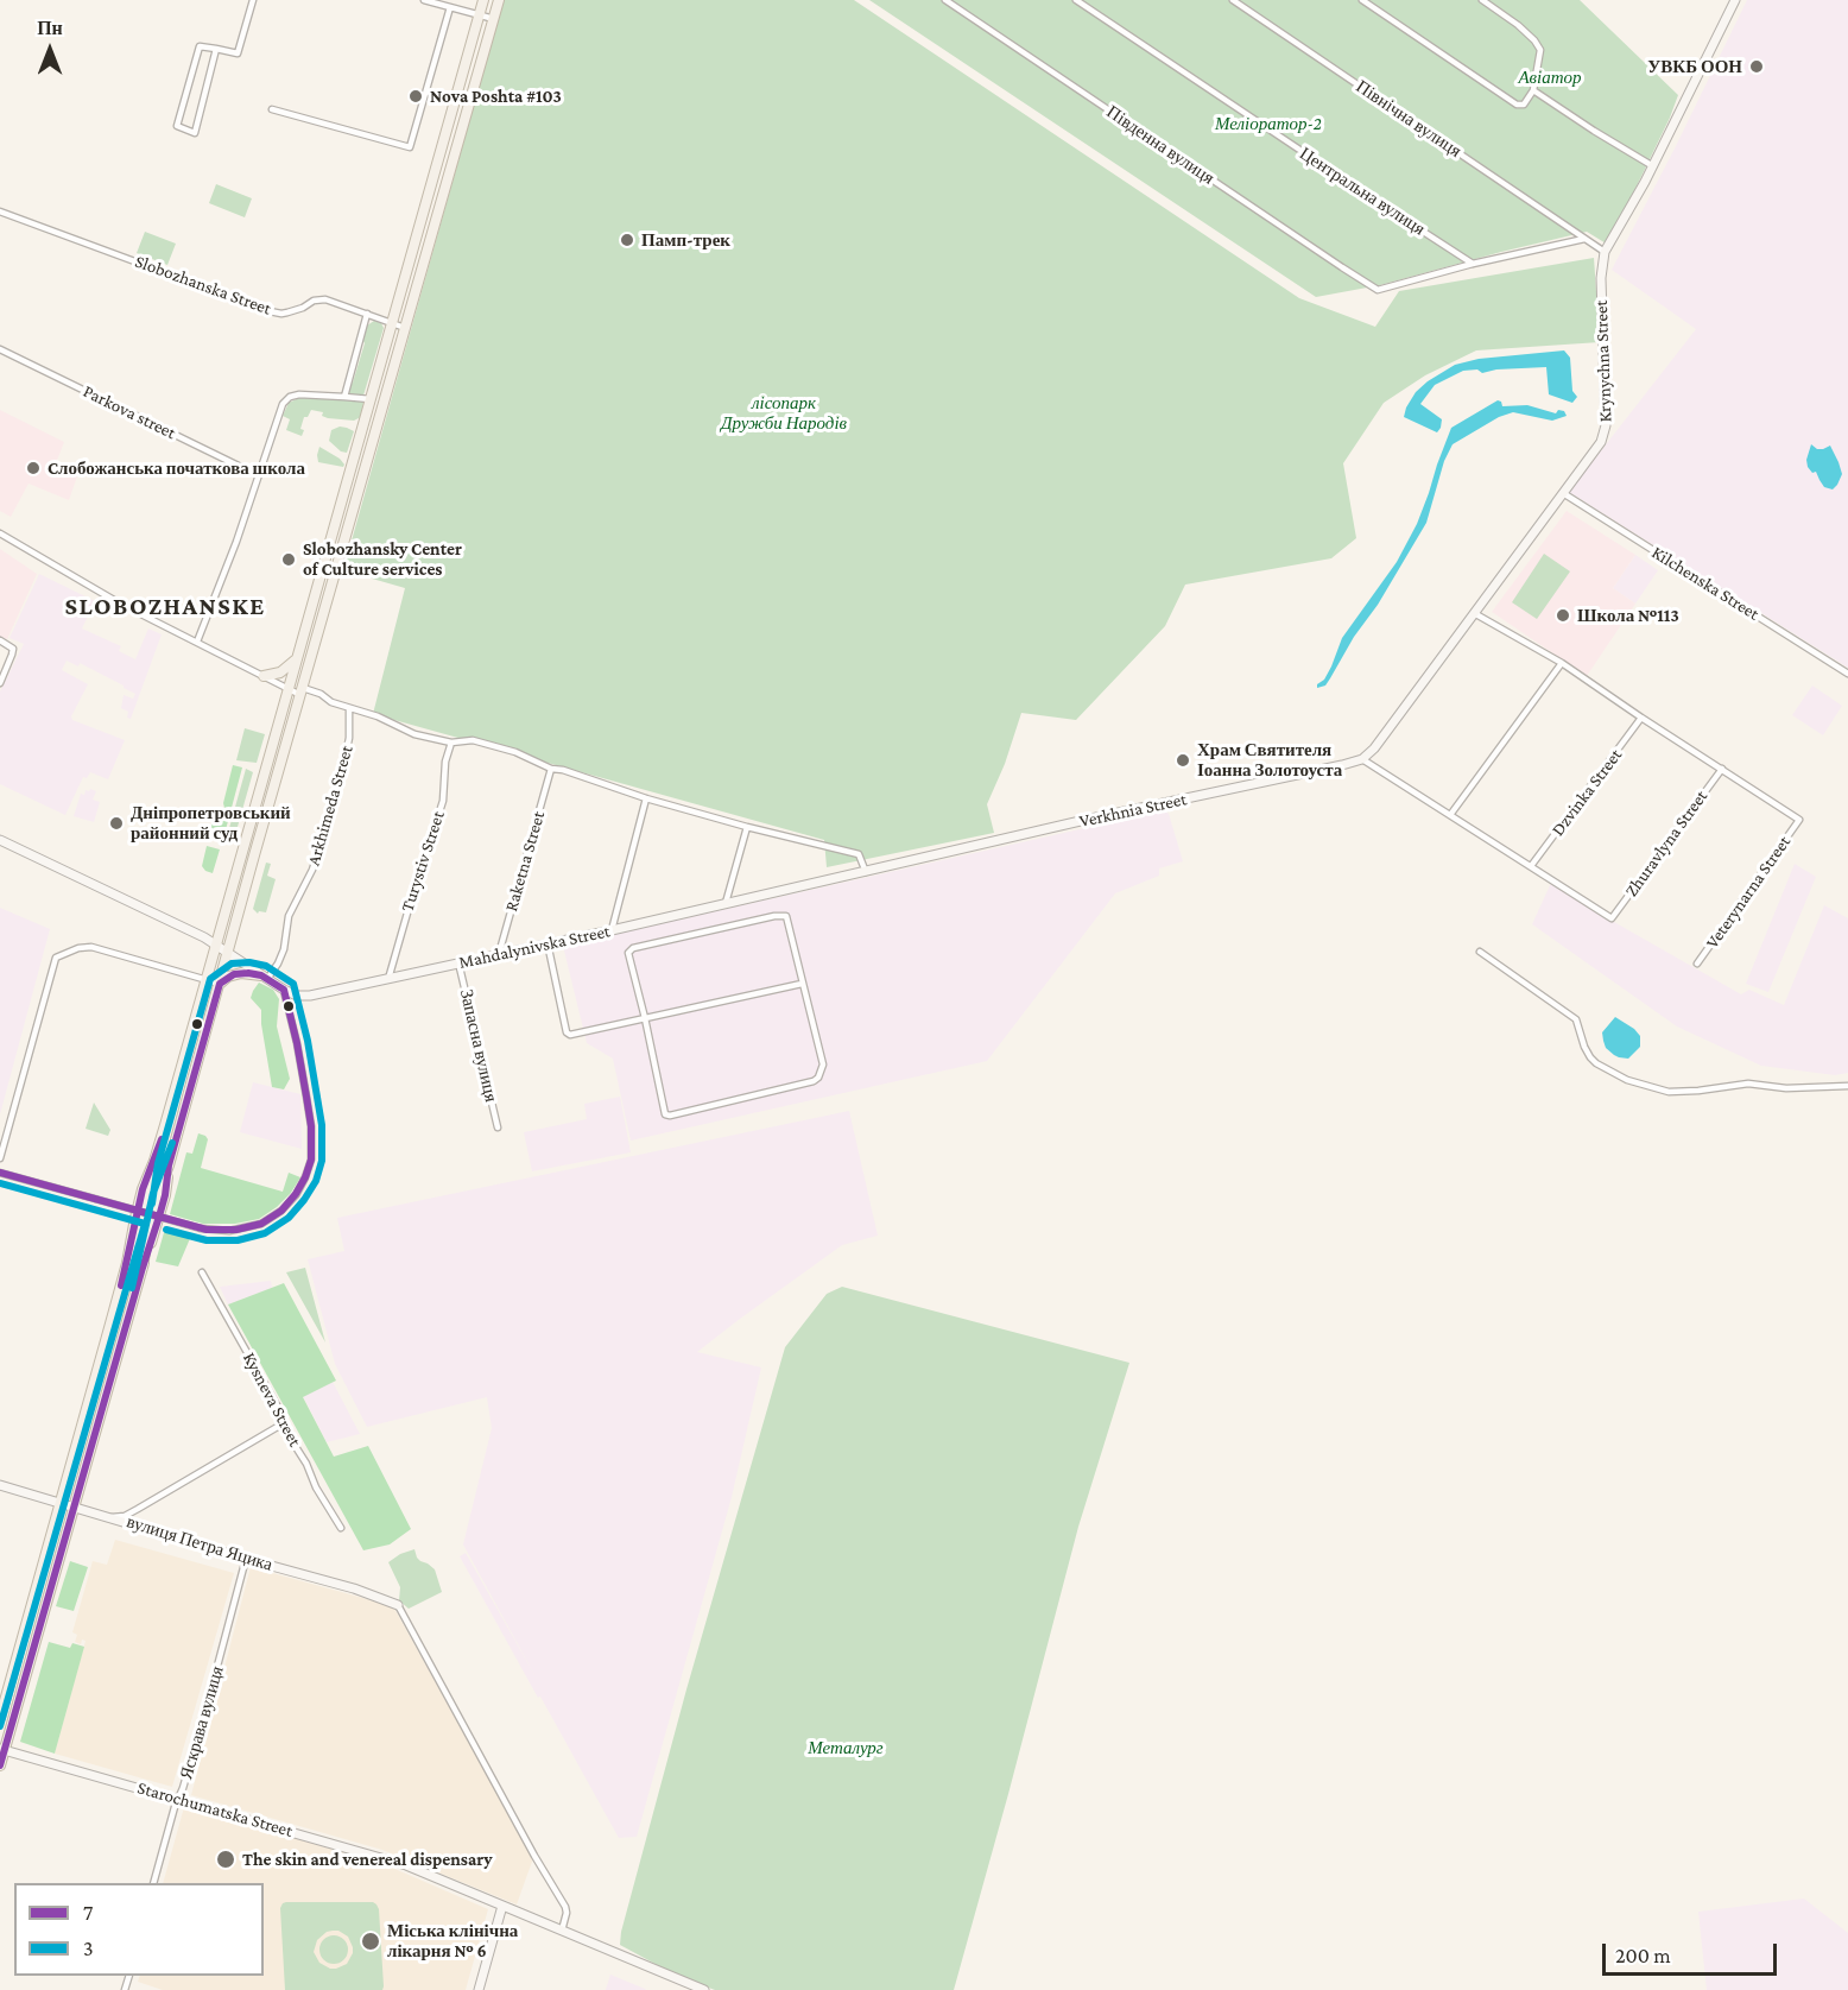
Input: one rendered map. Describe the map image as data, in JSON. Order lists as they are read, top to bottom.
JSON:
{
  "streets": {
    "street": [
      "Північна вулиця",
      "Південна вулиця",
      "Центральна вулиця",
      "Slobozhanska Street",
      "Krynychna Street",
      "Parkova street",
      "Kilchenska Street",
      "Dzvinka Street",
      "Arkhimeda Street",
      "Verkhnia Street",
      "Zhuravlyna Street",
      "Turystiv Street",
      "Raketna Street",
      "Veterynarna Street",
      "Mahdalynivska Street",
      "Запасна вулиця",
      "Kysneva Street",
      "вулиця Петра Яцика",
      "Яскрава вулиця",
      "Starochumatska Street"
    ]
  },
  "crossings": [
    ["Північна вулиця", "Krynychna Street"],
    ["Південна вулиця", "Центральна вулиця"],
    ["Krynychna Street", "Kilchenska Street"],
    ["Krynychna Street", "Verkhnia Street"],
    ["Dzvinka Street", "Zhuravlyna Street"],
    ["Arkhimeda Street", "Mahdalynivska Street"],
    ["Verkhnia Street", "Mahdalynivska Street"],
    ["Zhuravlyna Street", "Veterynarna Street"],
    ["Turystiv Street", "Mahdalynivska Street"],
    ["Raketna Street", "Mahdalynivska Street"],
    ["Mahdalynivska Street", "Запасна вулиця"],
    ["вулиця Петра Яцика", "Яскрава вулиця"],
    ["Яскрава вулиця", "Starochumatska Street"]
  ],
  "districts": ["SLOBOZHANSKE"],
  "parks": [
    "Авіатор",
    "Меліоратор-2",
    "лісопарк Дружби Народів",
    "Металург"
  ],
  "places": [
    "УВКБ ООН",
    "Nova Poshta #103",
    "Памп-трек",
    "Cлобожанська початкова школа",
    "Slobozhansky Center of Culture services",
    "Школа №113",
    "Храм Святителя Іоанна Золотоуста",
    "Дніпропетровський районний суд",
    "The skin and venereal dispensary",
    "Міська клінічна лікарня № 6"
  ],
  "lines": ["transit line 3", "transit line 7"],
  "legend": ["7", "3"],
  "scale_bar": "200 m",
  "north": "top"
}
